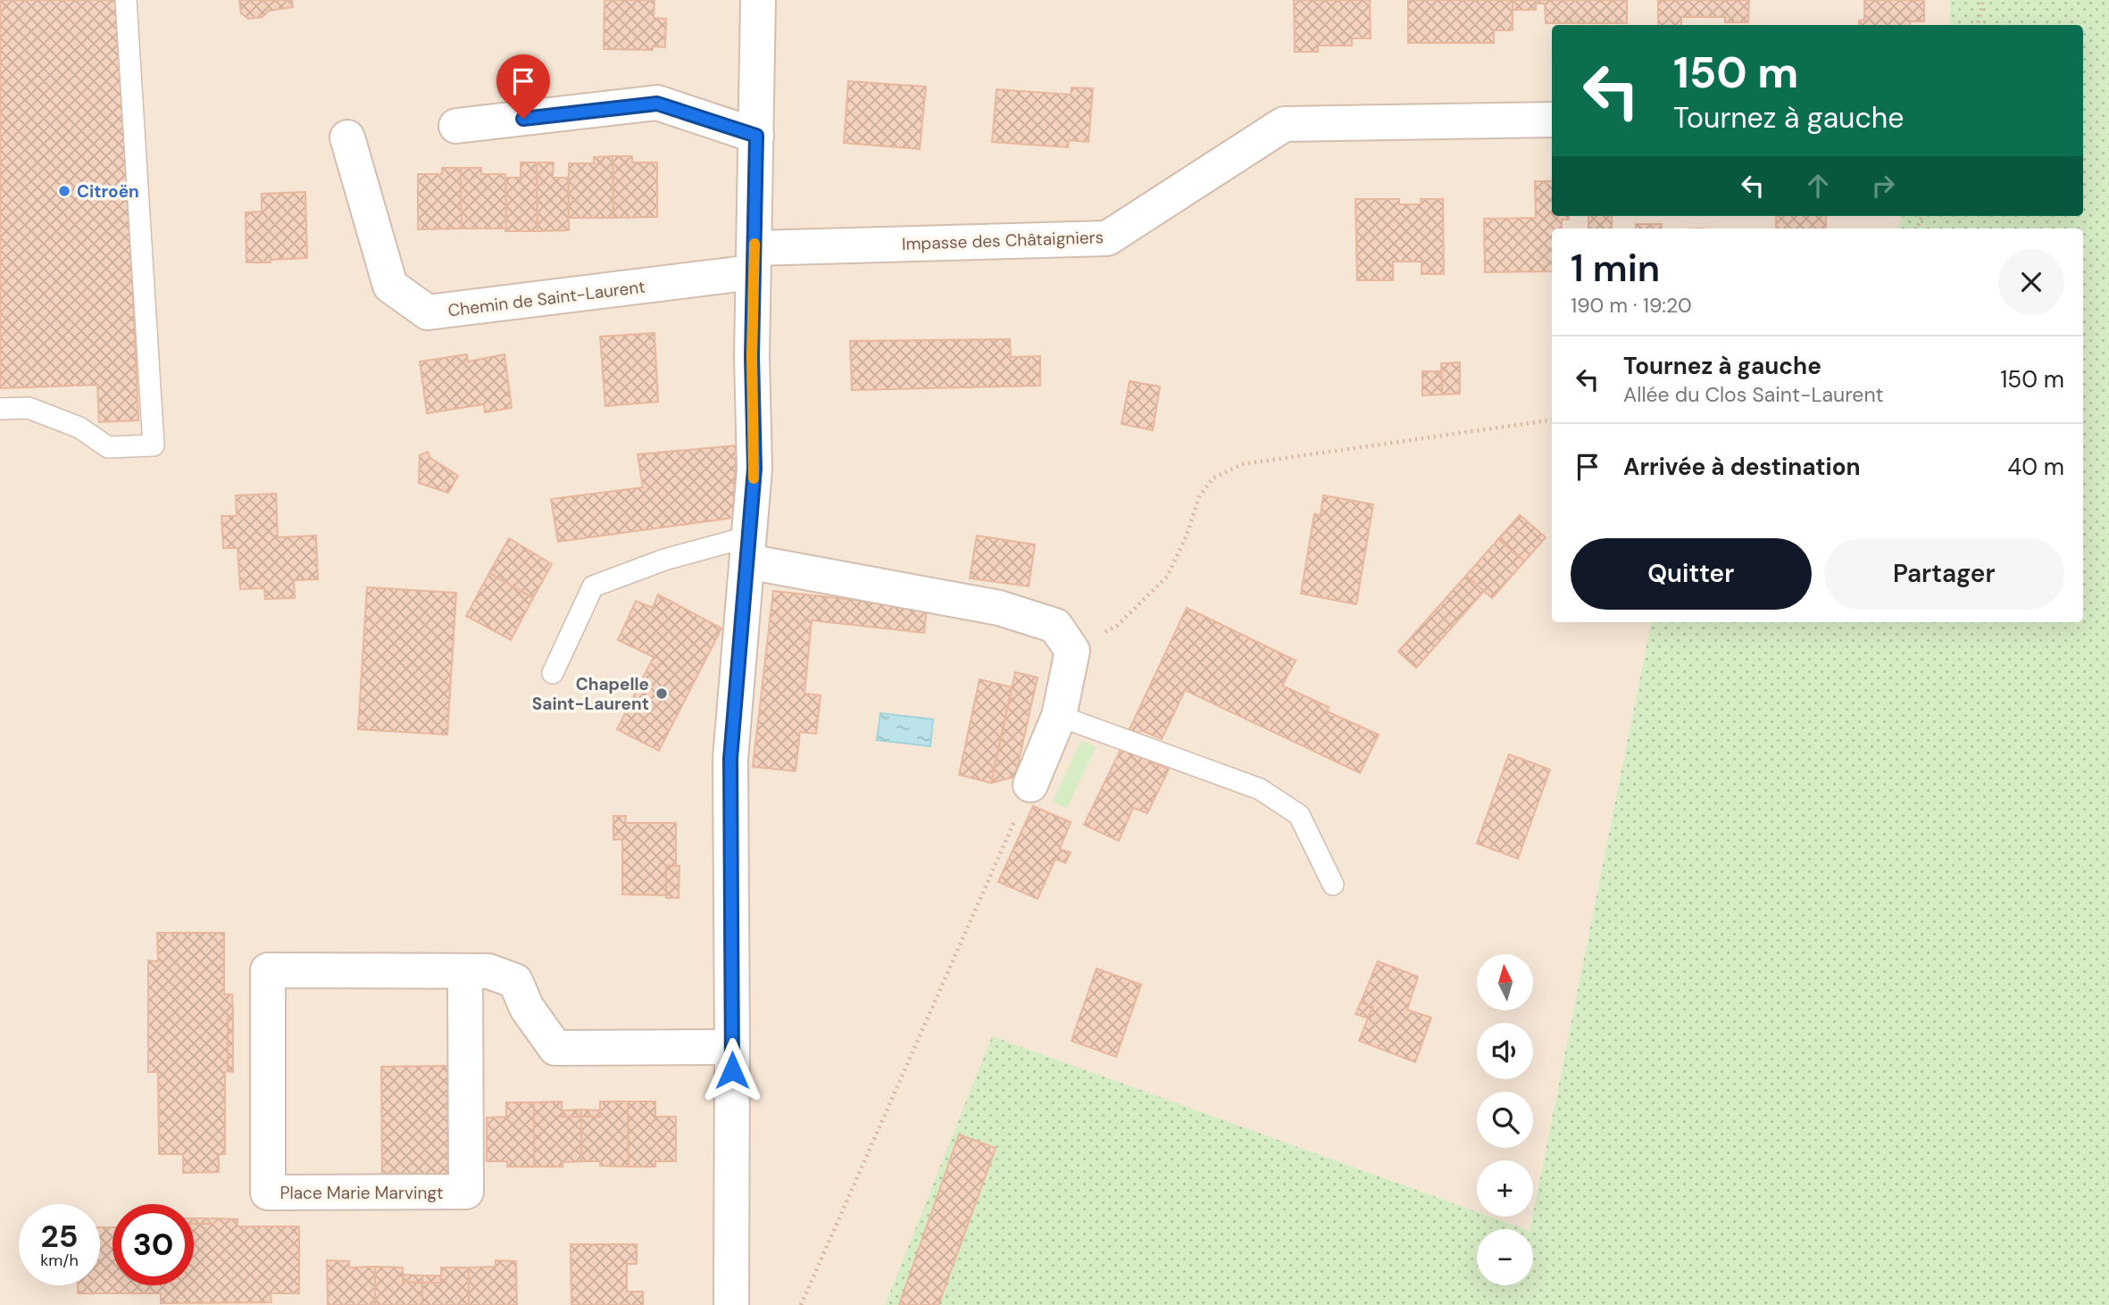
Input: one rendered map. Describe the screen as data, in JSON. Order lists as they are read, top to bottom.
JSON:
{
  "streets": {
    "street": ["Impasse des Châtaigniers", "Chemin de Saint-Laurent", "Place Marie Marvingt"]
  },
  "crossings": [
    ["Impasse des Châtaigniers", "Chemin de Saint-Laurent"]
  ],
  "places": ["Citroën", "Chapelle Saint-Laurent"],
  "north": "top",
  "page": {
    "turn": ["150 m", "Tournez à gauche"],
    "heading": ["1 min", "190 m · 19:20"],
    "list": [
      {
        "name": "Tournez à gauche",
        "note": "Allée du Clos Saint-Laurent",
        "value": "150 m"
      },
      {
        "name": "Arrivée à destination",
        "value": "40 m"
      }
    ],
    "buttons": ["Quitter", "Partager"],
    "map_buttons": ["+", "−"],
    "speed": "25 km/h",
    "limit": "30"
  }
}
